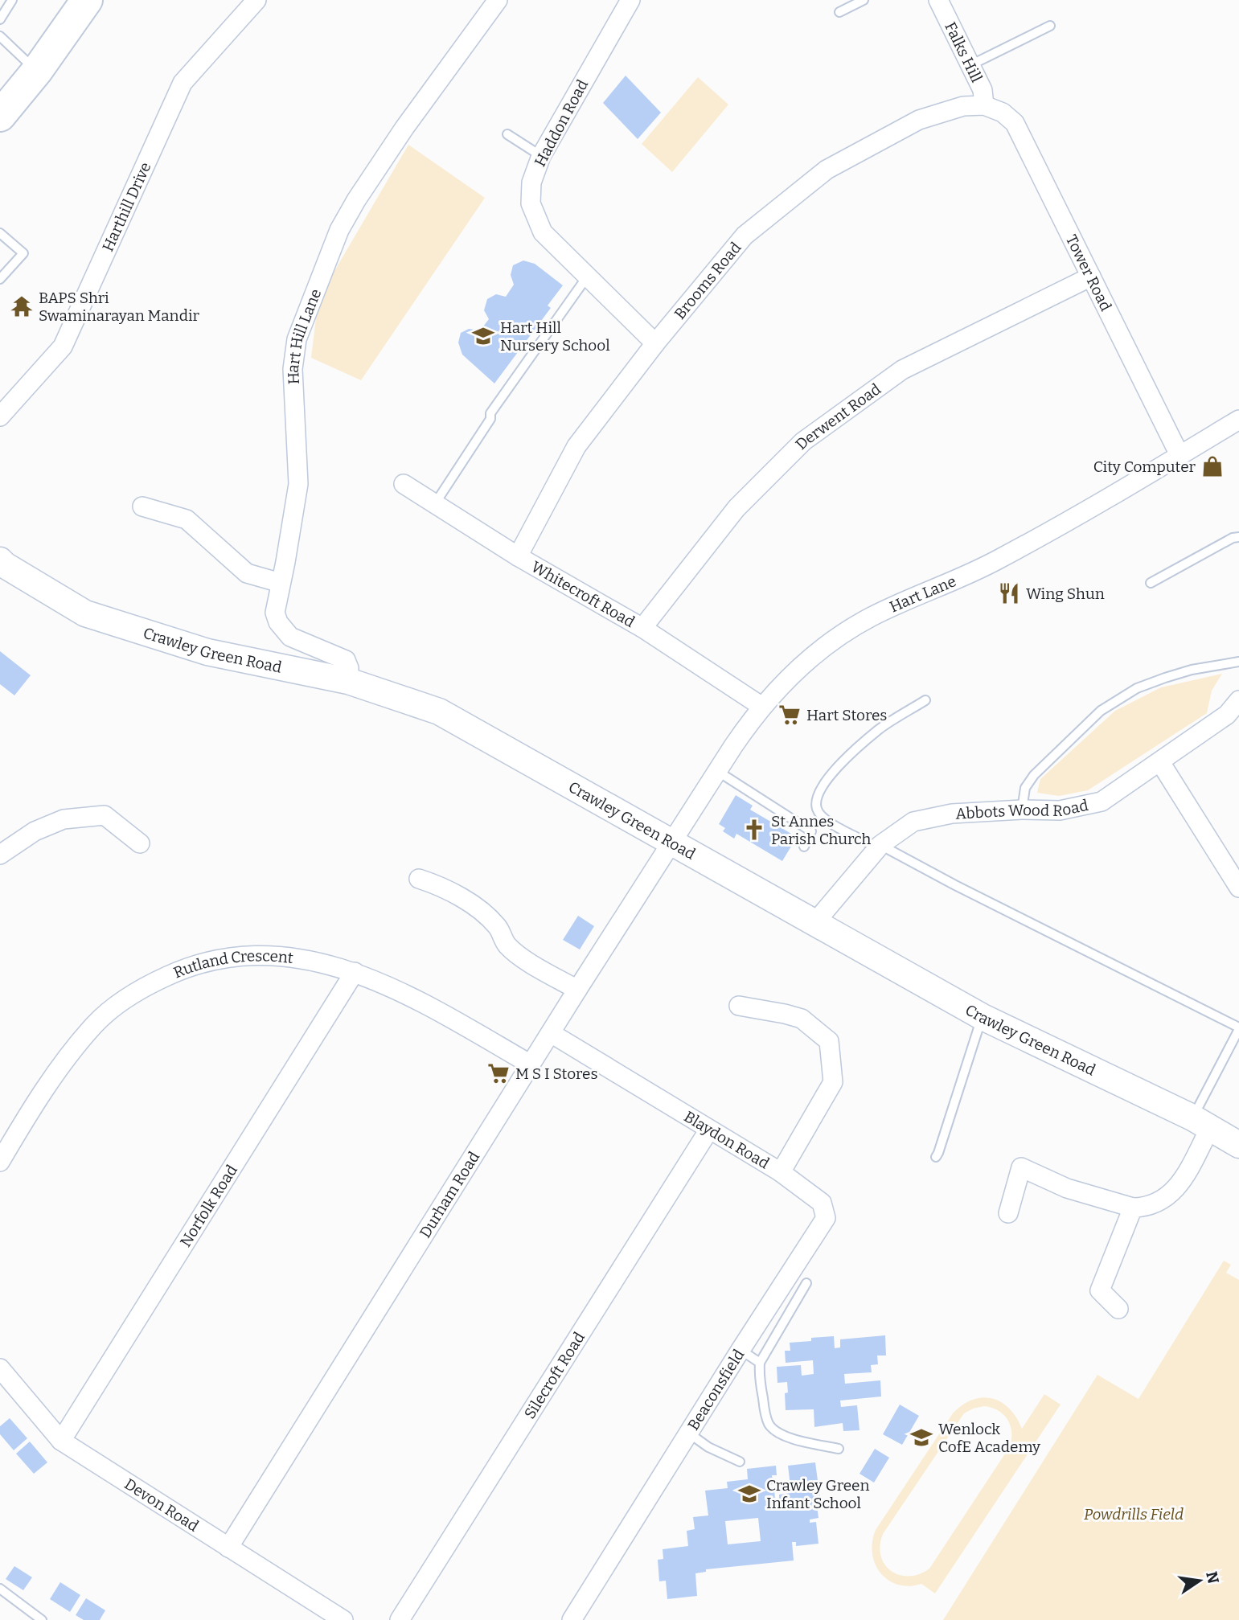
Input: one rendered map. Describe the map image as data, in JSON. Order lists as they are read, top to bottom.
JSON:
{
  "streets": {
    "street": [
      "Falks Hill",
      "Haddon Road",
      "Harthill Drive",
      "Tower Road",
      "Brooms Road",
      "Hart Hill Lane",
      "Derwent Road",
      "Whitecroft Road",
      "Hart Lane",
      "Crawley Green Road",
      "Abbots Wood Road",
      "Rutland Crescent",
      "Blaydon Road",
      "Durham Road",
      "Norfolk Road",
      "Silecroft Road",
      "Beaconsfield",
      "Devon Road"
    ]
  },
  "crossings": [
    ["Falks Hill", "Tower Road"],
    ["Falks Hill", "Brooms Road"],
    ["Haddon Road", "Brooms Road"],
    ["Tower Road", "Brooms Road"],
    ["Tower Road", "Derwent Road"],
    ["Tower Road", "Hart Lane"],
    ["Brooms Road", "Whitecroft Road"],
    ["Hart Hill Lane", "Crawley Green Road"],
    ["Derwent Road", "Whitecroft Road"],
    ["Whitecroft Road", "Hart Lane"],
    ["Hart Lane", "Crawley Green Road"],
    ["Hart Lane", "Durham Road"],
    ["Crawley Green Road", "Abbots Wood Road"],
    ["Crawley Green Road", "Durham Road"],
    ["Rutland Crescent", "Durham Road"],
    ["Rutland Crescent", "Norfolk Road"],
    ["Blaydon Road", "Durham Road"],
    ["Blaydon Road", "Silecroft Road"],
    ["Blaydon Road", "Beaconsfield"],
    ["Durham Road", "Devon Road"],
    ["Norfolk Road", "Devon Road"]
  ],
  "parks": ["Powdrills Field"],
  "places": {
    "temple": ["BAPS Shri Swaminarayan Mandir"],
    "school or university": ["Hart Hill Nursery School", "Wenlock CofE Academy", "Crawley Green Infant School"],
    "shop": ["City Computer"],
    "restaurant": ["Wing Shun"],
    "supermarket": ["Hart Stores", "M S I Stores"],
    "church": ["St Annes Parish Church"]
  },
  "north": "right"
}
